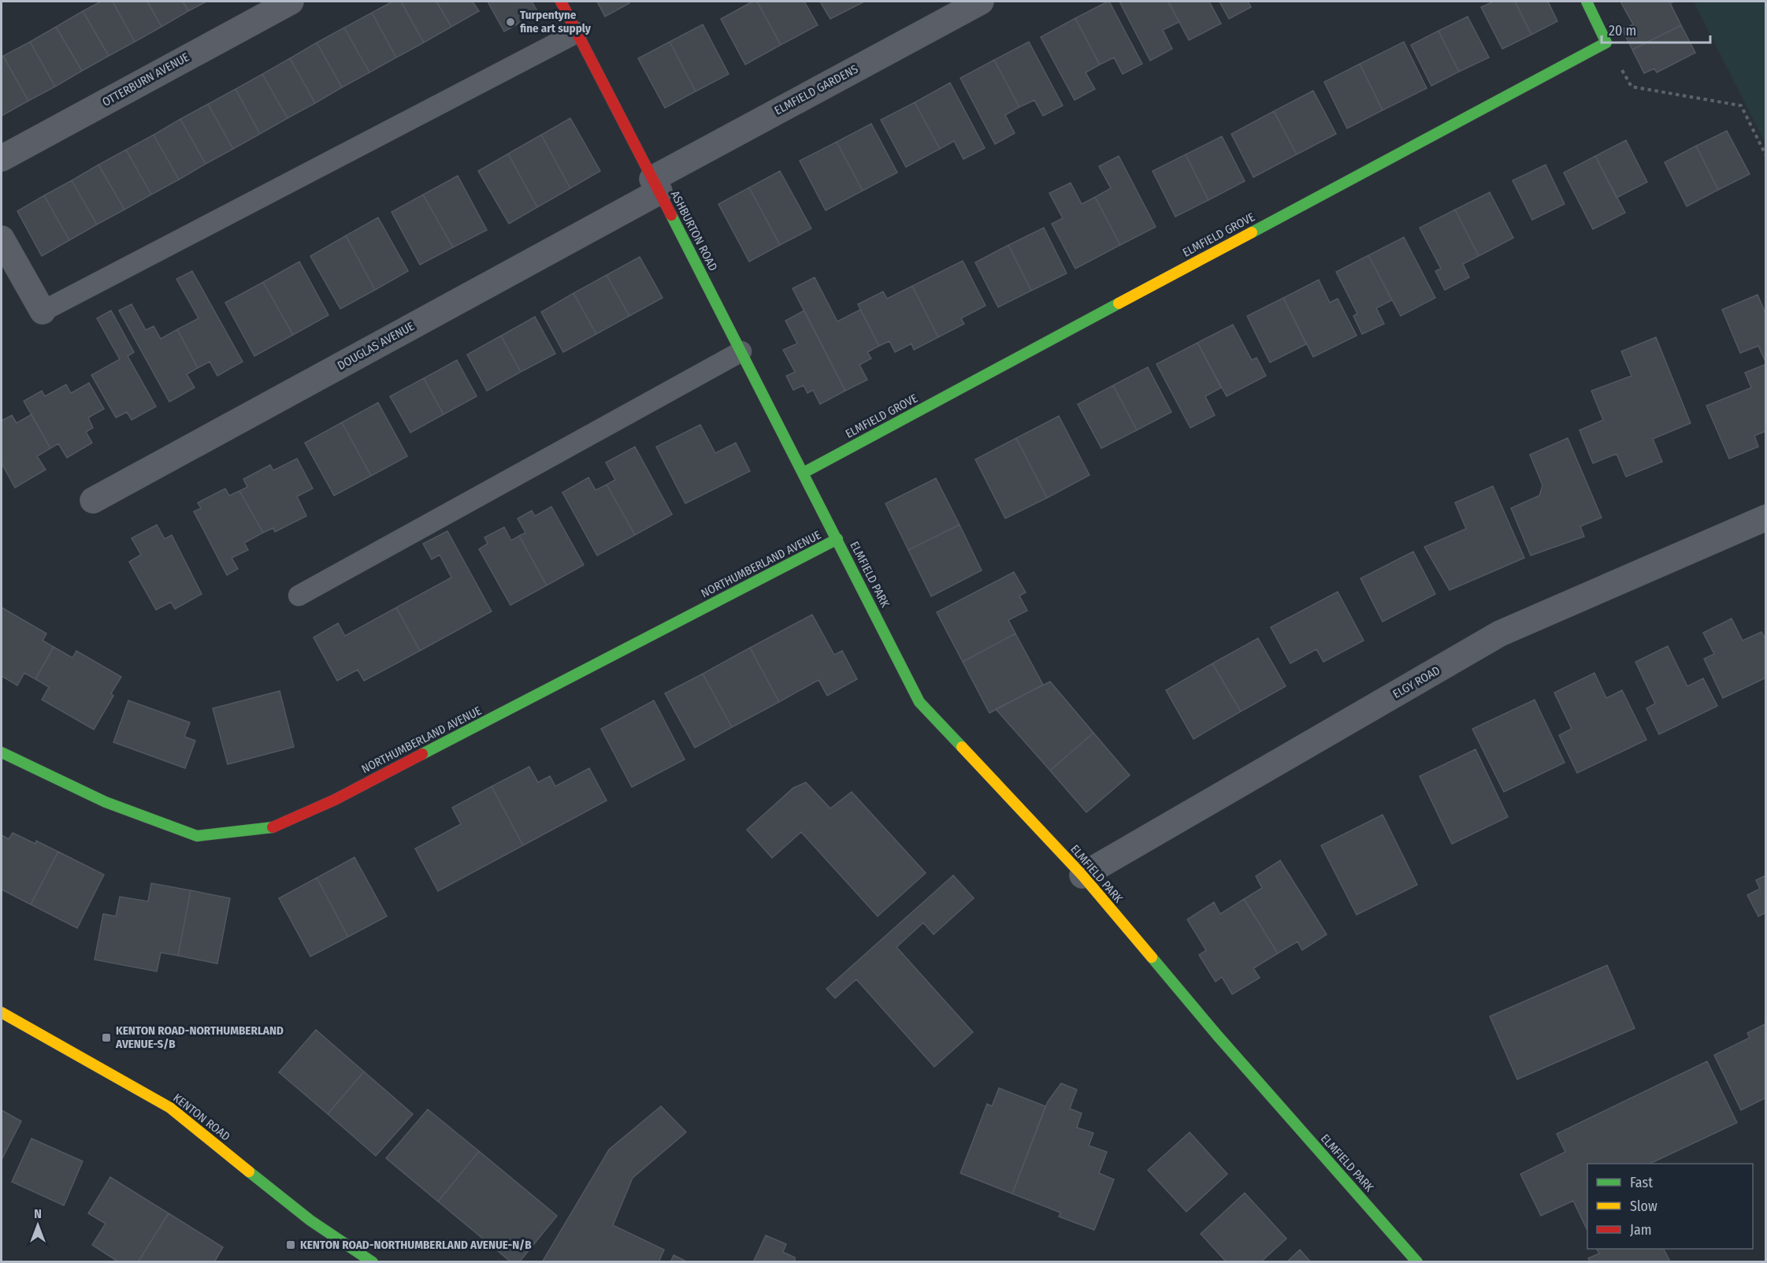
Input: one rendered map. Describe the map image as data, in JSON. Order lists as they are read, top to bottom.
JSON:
{
  "streets": {
    "street": [
      "OTTERBURN AVENUE",
      "ELMFIELD GARDENS",
      "ASHBURTON ROAD",
      "ELMFIELD GROVE",
      "DOUGLAS AVENUE",
      "NORTHUMBERLAND AVENUE",
      "ELMFIELD PARK",
      "ELGY ROAD",
      "KENTON ROAD"
    ]
  },
  "crossings": [
    ["ELMFIELD GARDENS", "ASHBURTON ROAD"],
    ["ELMFIELD GARDENS", "DOUGLAS AVENUE"],
    ["ASHBURTON ROAD", "ELMFIELD GROVE"],
    ["ASHBURTON ROAD", "DOUGLAS AVENUE"],
    ["ASHBURTON ROAD", "ELMFIELD PARK"],
    ["ELMFIELD GROVE", "ELMFIELD PARK"],
    ["NORTHUMBERLAND AVENUE", "ELMFIELD PARK"],
    ["ELMFIELD PARK", "ELGY ROAD"]
  ],
  "places": {
    "other": ["Turpentyne fine art supply"],
    "transit": ["KENTON ROAD-NORTHUMBERLAND AVENUE-S/B", "KENTON ROAD-NORTHUMBERLAND AVENUE-N/B"]
  },
  "legend": ["Fast", "Slow", "Jam"],
  "scale_bar": "20 m",
  "north": "top"
}
